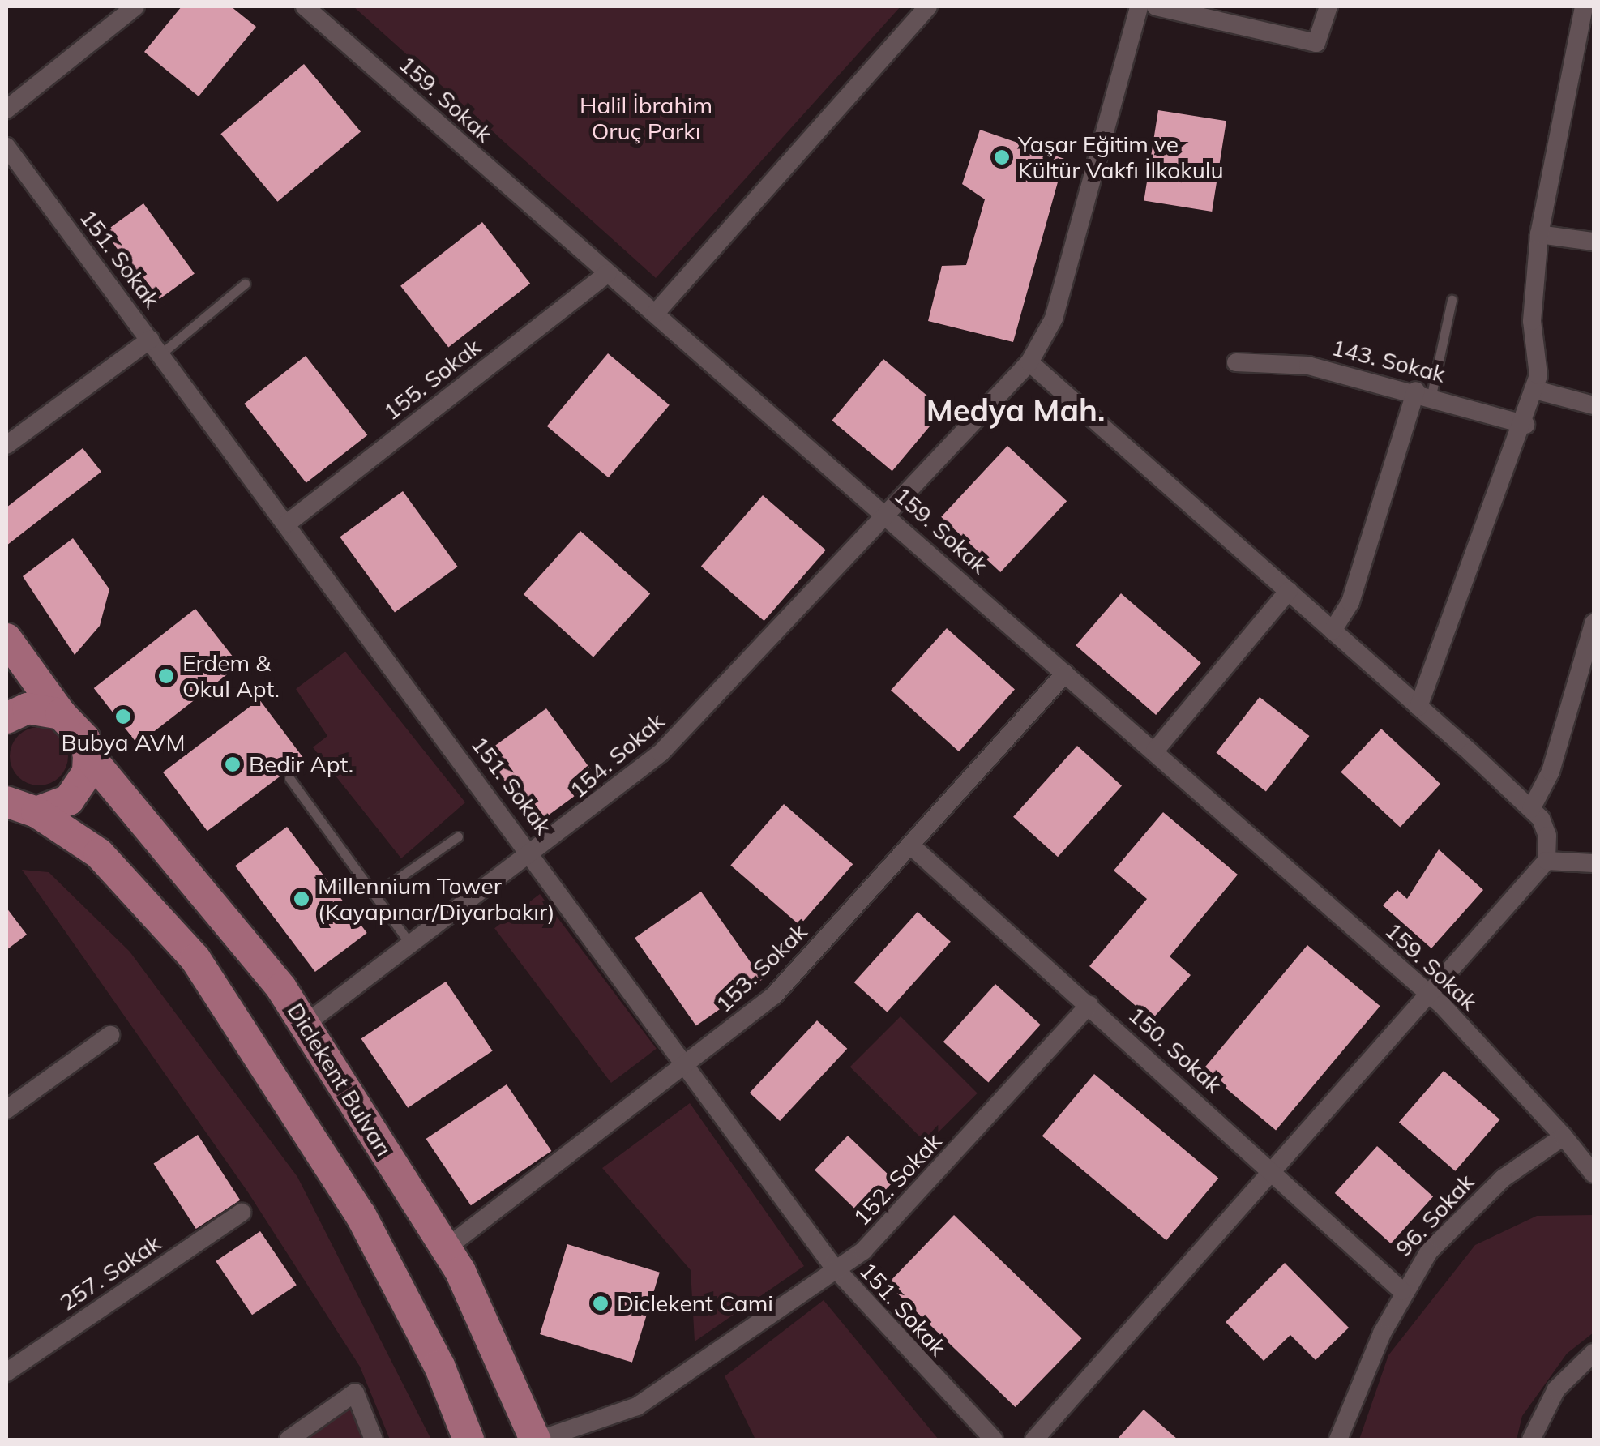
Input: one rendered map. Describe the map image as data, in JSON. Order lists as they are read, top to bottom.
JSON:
{
  "streets": {
    "main road": ["Diclekent Bulvarı"],
    "street": [
      "159. Sokak",
      "151. Sokak",
      "143. Sokak",
      "155. Sokak",
      "154. Sokak",
      "153. Sokak",
      "150. Sokak",
      "152. Sokak",
      "96. Sokak",
      "257. Sokak"
    ]
  },
  "crossings": [
    ["159. Sokak", "155. Sokak"],
    ["159. Sokak", "154. Sokak"],
    ["159. Sokak", "153. Sokak"],
    ["159. Sokak", "96. Sokak"],
    ["151. Sokak", "155. Sokak"],
    ["151. Sokak", "154. Sokak"],
    ["151. Sokak", "153. Sokak"],
    ["151. Sokak", "152. Sokak"],
    ["154. Sokak", "Diclekent Bulvarı"],
    ["153. Sokak", "150. Sokak"],
    ["153. Sokak", "Diclekent Bulvarı"],
    ["150. Sokak", "152. Sokak"],
    ["150. Sokak", "96. Sokak"],
    ["Diclekent Bulvarı", "152. Sokak"]
  ],
  "districts": ["Medya Mah."],
  "parks": ["Halil İbrahim Oruç Parkı"],
  "places": [
    "Yaşar Eğitim ve Kültür Vakfı İlkokulu",
    "Erdem & Okul Apt.",
    "Bubya AVM",
    "Bedir Apt.",
    "Millennium Tower (Kayapınar/Diyarbakır)",
    "Diclekent Cami"
  ]
}
